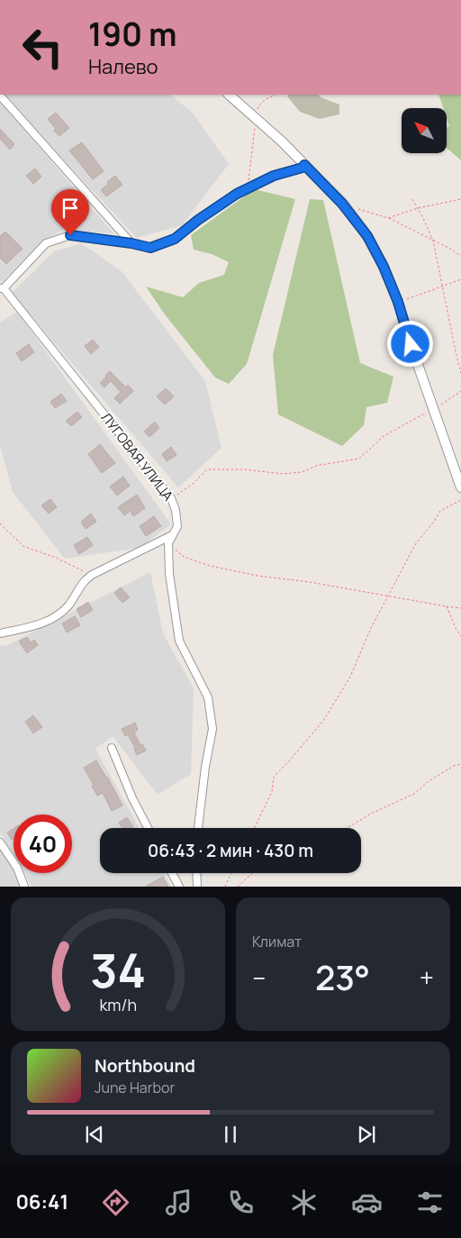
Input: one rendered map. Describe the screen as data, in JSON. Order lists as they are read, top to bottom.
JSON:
{
  "streets": {
    "street": ["ЛУГОВАЯ УЛИЦА"]
  },
  "north": "top left",
  "page": {
    "turn": ["190 m", "Налево"],
    "limit": "40",
    "trip": "06:43 · 2 мин · 430 m",
    "tile": "Климат",
    "heat": ["−", "23°", "+"],
    "song": ["Northbound", "June Harbor"],
    "tabs": "06:41",
    "gauge": ["34", "km/h"]
  }
}
